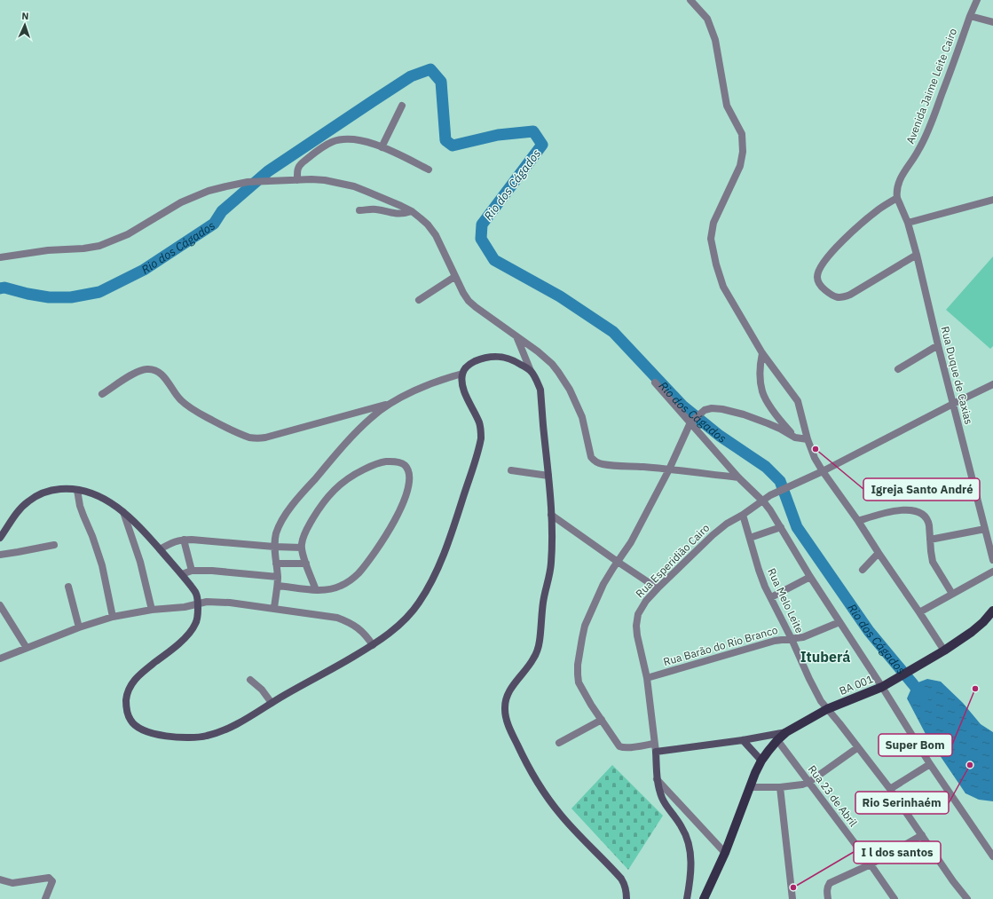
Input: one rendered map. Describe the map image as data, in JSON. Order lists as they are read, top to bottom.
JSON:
{
  "streets": {
    "main road": ["BA 001"],
    "street": [
      "Avenida Jaime Leite Cairo",
      "Rua Duque de Caxias",
      "Rua Esperidião Cairo",
      "Rua Melo Leite",
      "Rua Barão do Rio Branco",
      "Rua 23 de Abril"
    ]
  },
  "crossings": [
    ["Avenida Jaime Leite Cairo", "Rua Duque de Caxias"],
    ["Rua Esperidião Cairo", "Rua Melo Leite"],
    ["Rua Esperidião Cairo", "Rua Barão do Rio Branco"],
    ["Rua Melo Leite", "Rua Barão do Rio Branco"],
    ["Rua Melo Leite", "BA 001"],
    ["BA 001", "Rua 23 de Abril"]
  ],
  "districts": ["Ituberá"],
  "water": ["Rio dos Cágados"],
  "places": [
    "Igreja Santo André",
    "Super Bom",
    "Rio Serinhaém",
    "I l dos santos"
  ],
  "north": "top"
}
